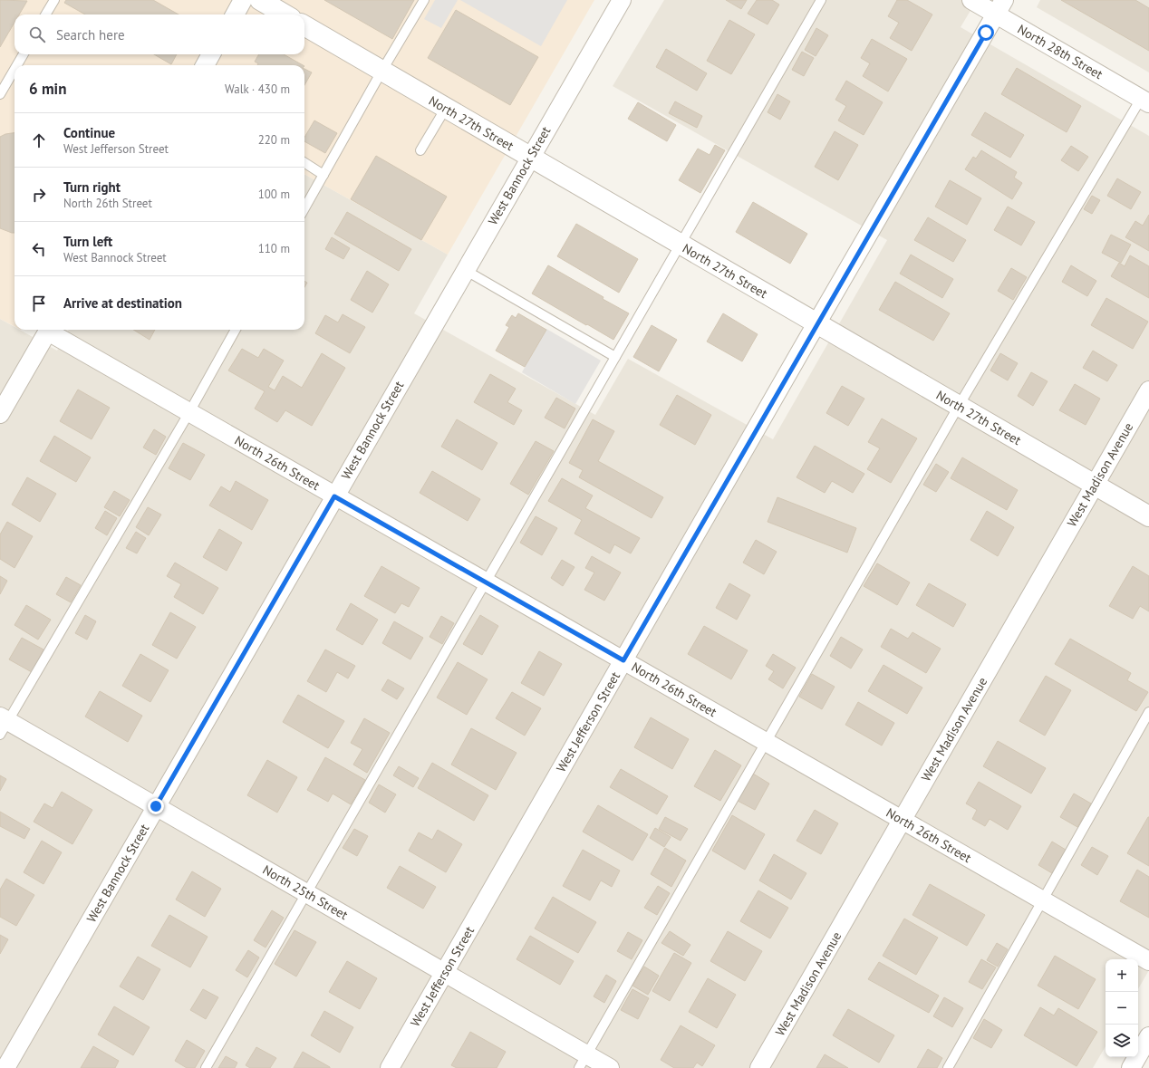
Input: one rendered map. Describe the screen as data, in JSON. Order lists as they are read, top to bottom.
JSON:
{
  "streets": {
    "street": [
      "North 28th Street",
      "North 27th Street",
      "West Bannock Street",
      "North 26th Street",
      "West Madison Avenue",
      "West Jefferson Street",
      "North 25th Street"
    ]
  },
  "crossings": [
    ["North 28th Street", "West Jefferson Street"],
    ["North 27th Street", "West Bannock Street"],
    ["North 27th Street", "West Madison Avenue"],
    ["North 27th Street", "West Jefferson Street"],
    ["West Bannock Street", "North 26th Street"],
    ["West Bannock Street", "North 25th Street"],
    ["North 26th Street", "West Madison Avenue"],
    ["North 26th Street", "West Jefferson Street"],
    ["West Jefferson Street", "North 25th Street"]
  ],
  "page": {
    "search": "Search here",
    "heading": ["6 min", "Walk · 430 m"],
    "list": [
      ["Continue", "West Jefferson Street", "220 m"],
      ["Turn right", "North 26th Street", "100 m"],
      ["Turn left", "West Bannock Street", "110 m"],
      "Arrive at destination"
    ],
    "map_buttons": ["+", "−"]
  }
}
